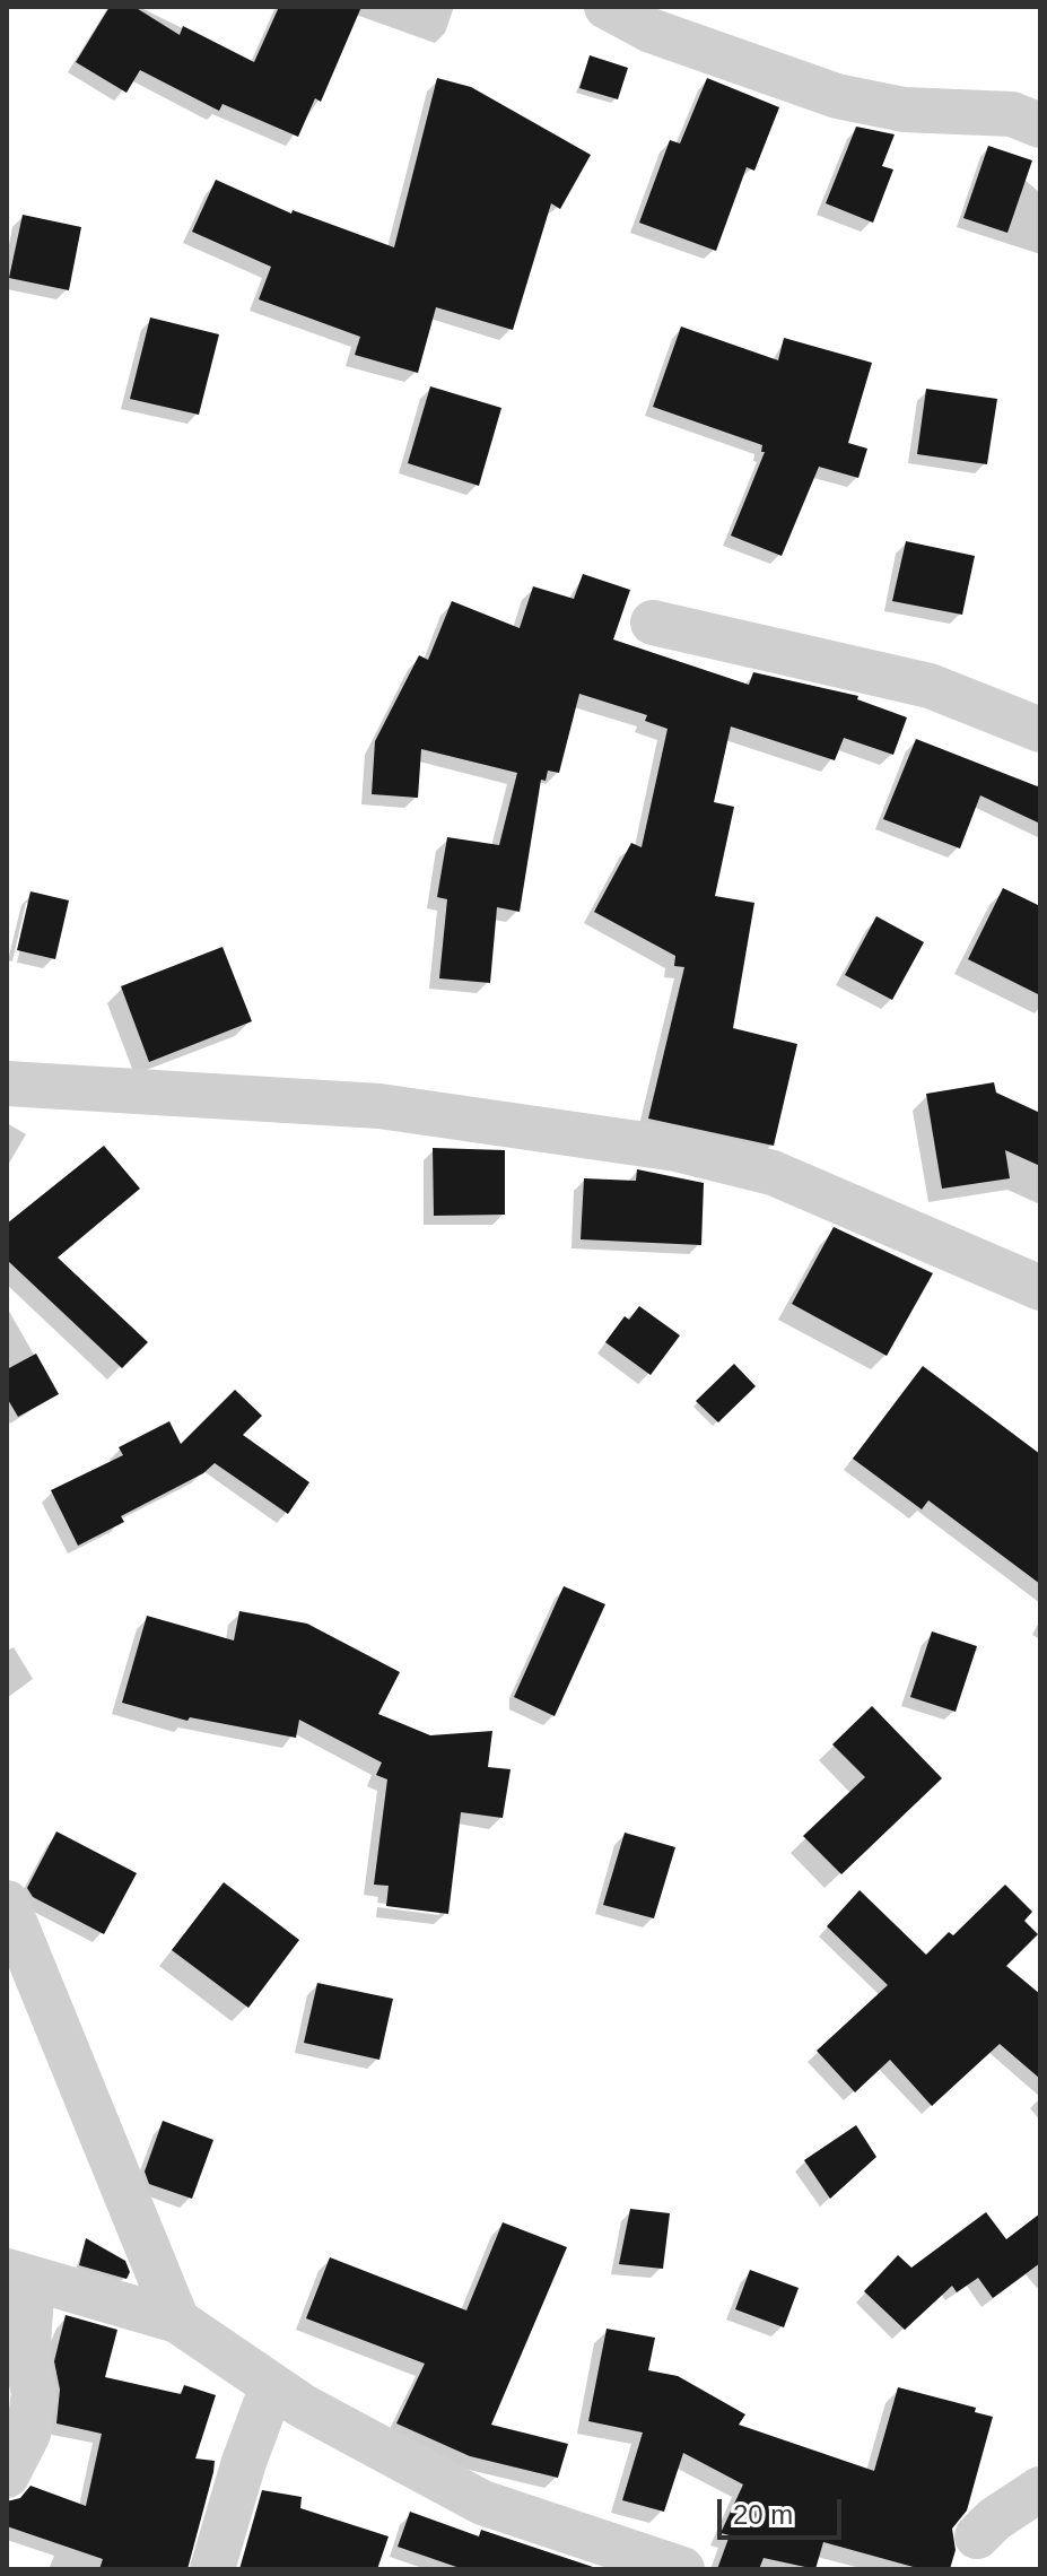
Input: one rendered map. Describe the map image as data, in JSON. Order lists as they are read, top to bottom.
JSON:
{
  "scale_bar": "20 m"
}
